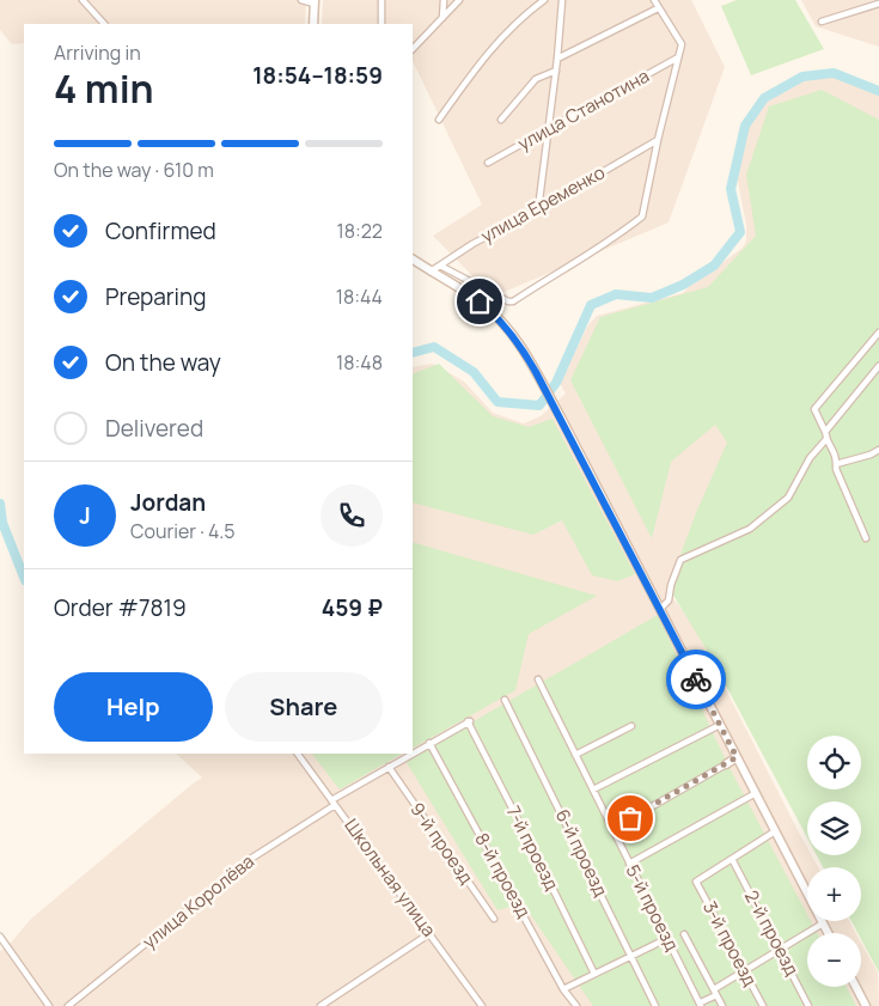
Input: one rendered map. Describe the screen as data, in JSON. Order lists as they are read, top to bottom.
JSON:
{
  "streets": {
    "street": [
      "улица Станотина",
      "улица Еременко",
      "9-й проезд",
      "7-й проезд",
      "6-й проезд",
      "8-й проезд",
      "Школьная улица",
      "улица Королёва",
      "5-й проезд",
      "2-й проезд",
      "3-й проезд"
    ]
  },
  "crossings": [
    ["9-й проезд", "улица Королёва"],
    ["7-й проезд", "улица Королёва"],
    ["8-й проезд", "улица Королёва"],
    ["Школьная улица", "улица Королёва"],
    ["2-й проезд", "3-й проезд"]
  ],
  "page": {
    "heading": ["4 min", "Arriving in", "18:54–18:59"],
    "panel": [
      "Jordan",
      "Courier · 4.5",
      "Order #7819",
      "459 ₽"
    ],
    "bar": "On the way · 610 m",
    "list": [
      ["Confirmed", "18:22"],
      ["Preparing", "18:44"],
      ["On the way", "18:48"],
      "Delivered"
    ],
    "round": "J",
    "buttons": ["Help", "Share"],
    "map_buttons": ["+", "−"]
  }
}
